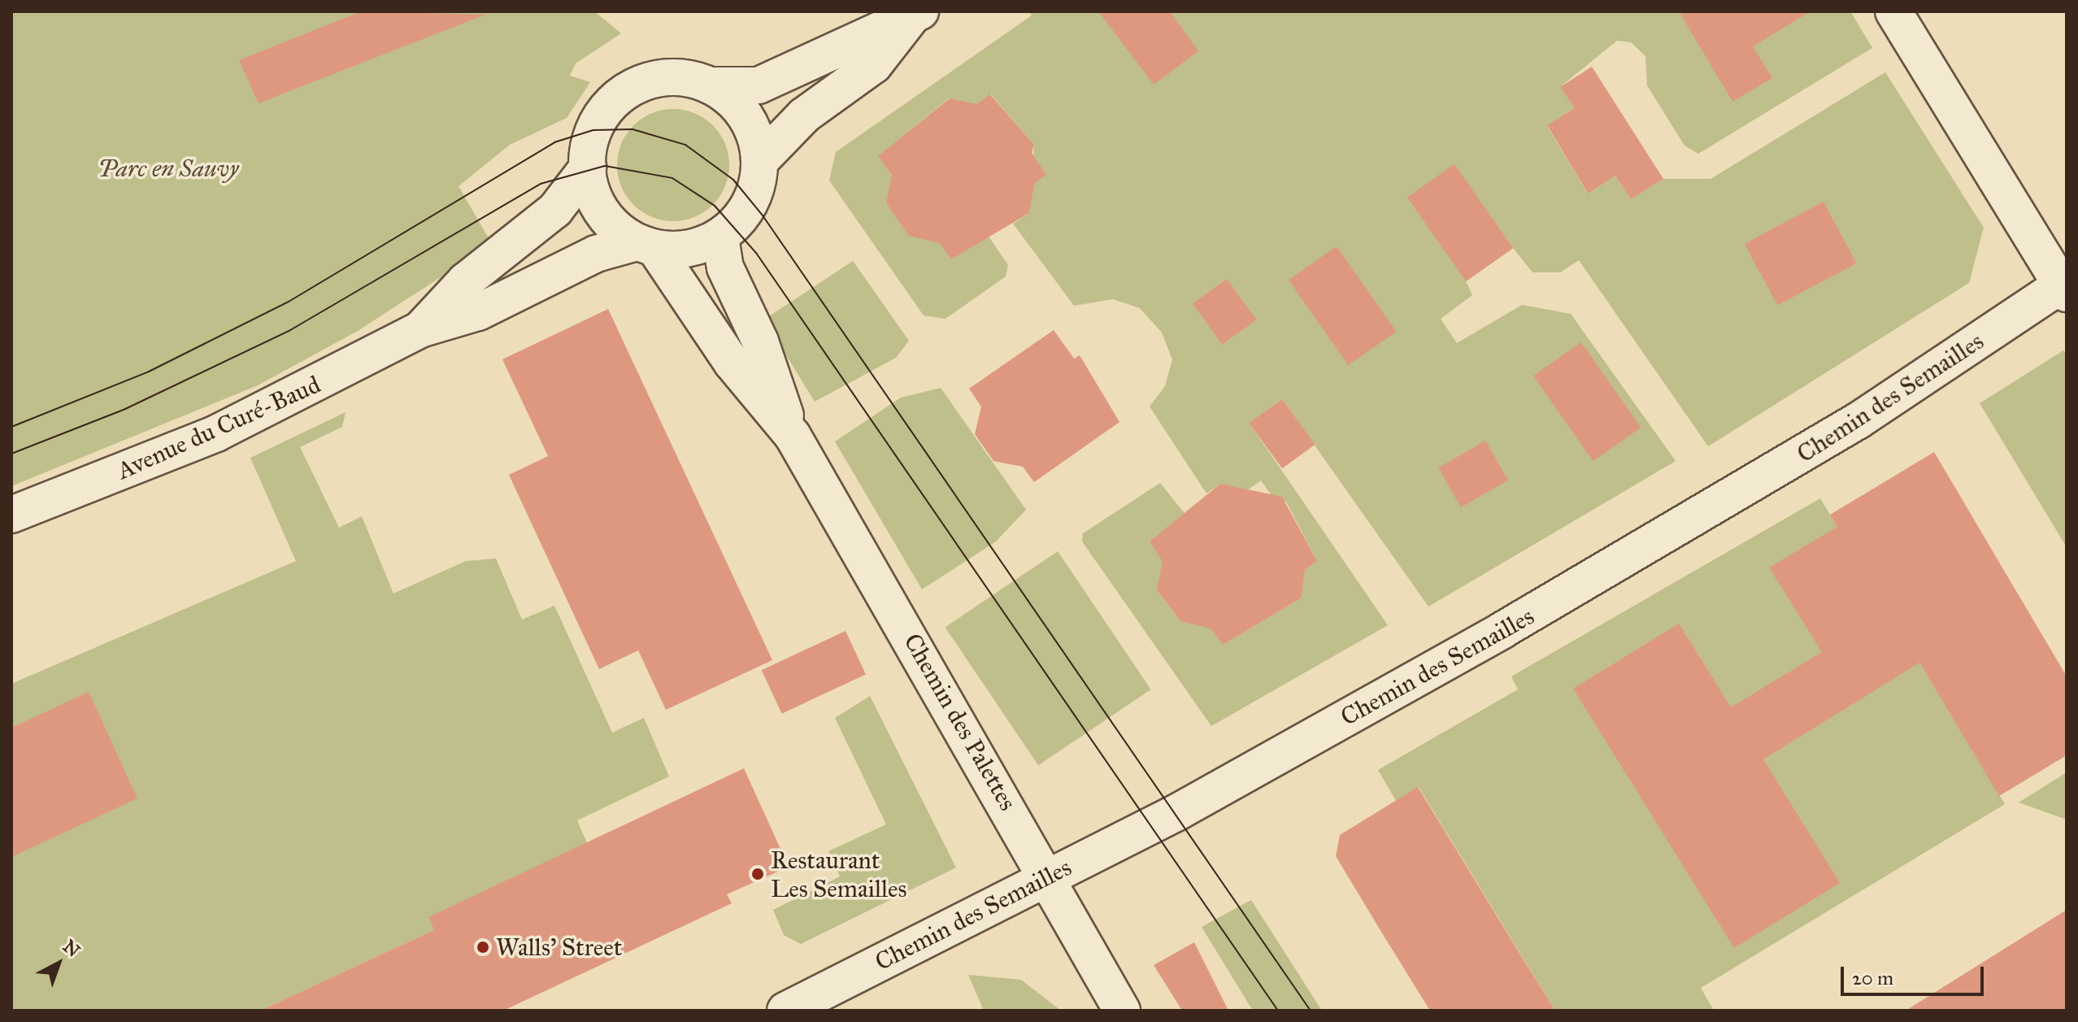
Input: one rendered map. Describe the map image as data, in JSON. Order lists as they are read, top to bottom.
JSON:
{
  "streets": {
    "street": ["Chemin des Semailles", "Avenue du Curé-Baud", "Chemin des Palettes"]
  },
  "crossings": [
    ["Chemin des Semailles", "Chemin des Palettes"],
    ["Avenue du Curé-Baud", "Chemin des Palettes"]
  ],
  "parks": ["Parc en Sauvy"],
  "places": ["Restaurant Les Semailles", "Walls' Street"],
  "scale_bar": "20 m",
  "north": "top right"
}
